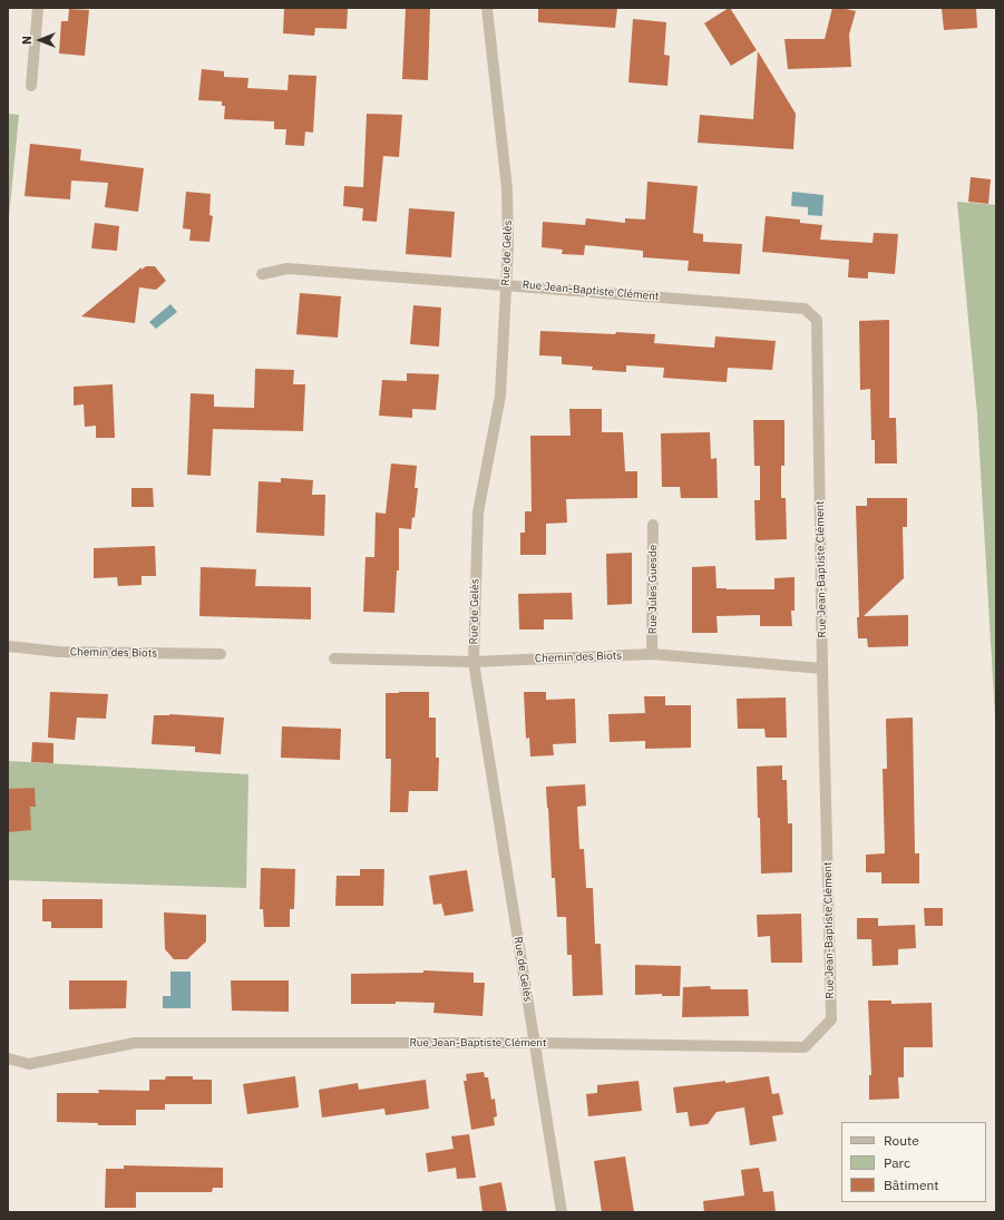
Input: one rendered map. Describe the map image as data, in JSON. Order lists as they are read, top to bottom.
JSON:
{
  "streets": {
    "street": [
      "Rue de Gelès",
      "Rue Jean-Baptiste Clément",
      "Rue Jules Guesde",
      "Chemin des Biots"
    ]
  },
  "crossings": [
    ["Rue de Gelès", "Rue Jean-Baptiste Clément"],
    ["Rue de Gelès", "Chemin des Biots"],
    ["Rue Jean-Baptiste Clément", "Chemin des Biots"],
    ["Rue Jules Guesde", "Chemin des Biots"]
  ],
  "legend": ["Route", "Parc", "Bâtiment"],
  "north": "left"
}
